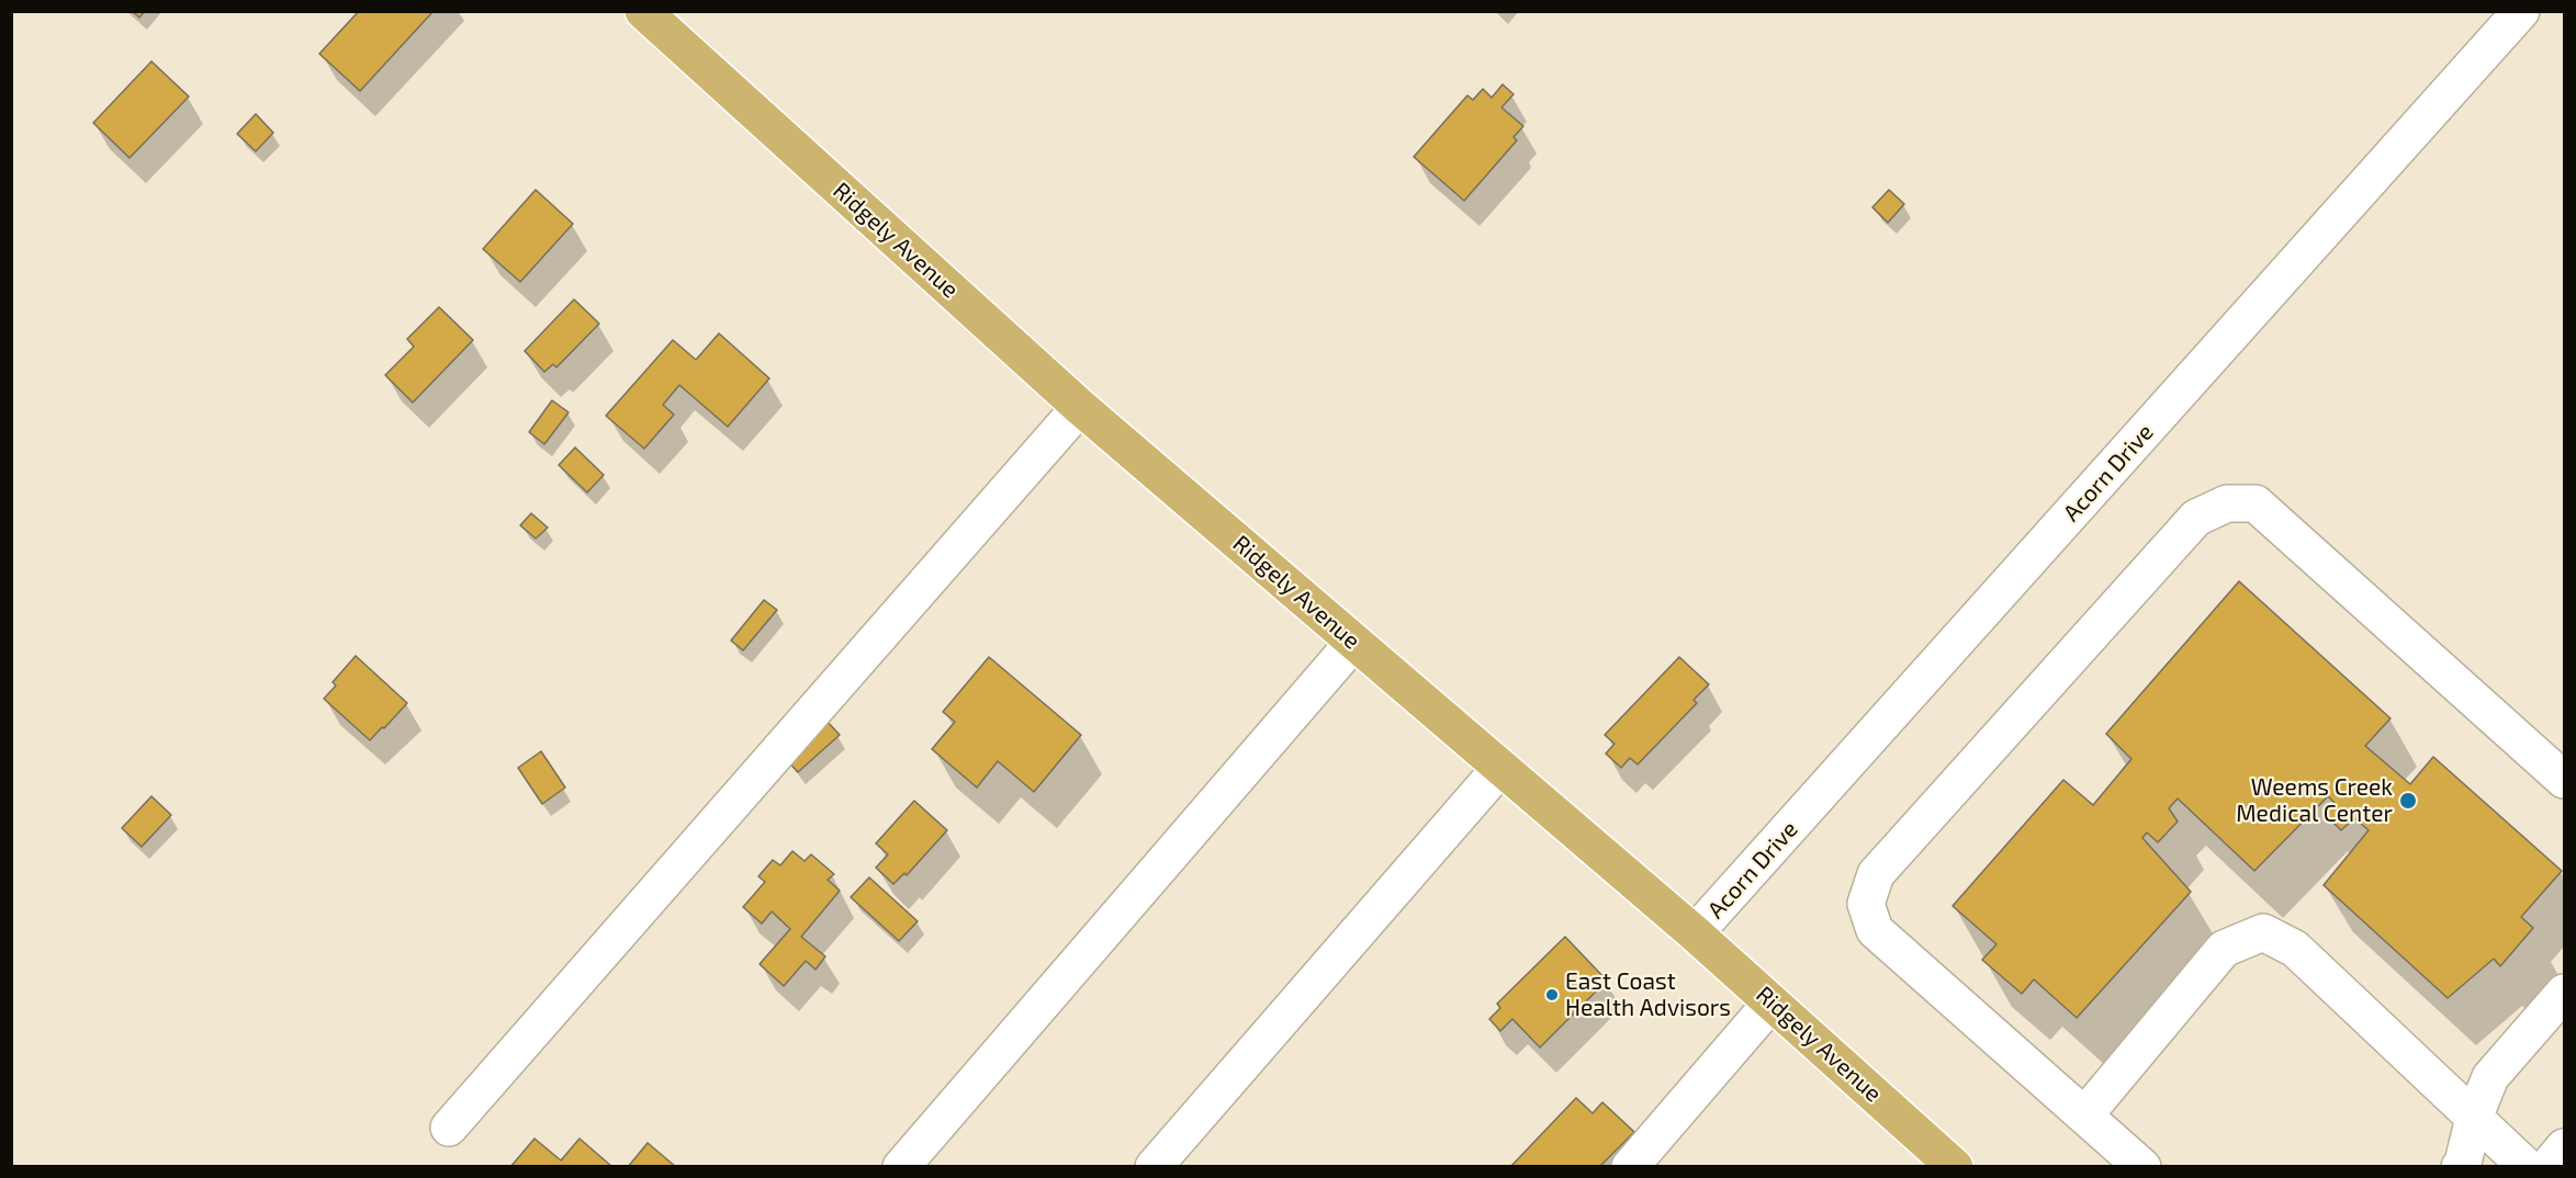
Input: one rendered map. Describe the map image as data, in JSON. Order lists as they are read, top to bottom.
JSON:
{
  "streets": {
    "main road": ["Ridgely Avenue"],
    "street": ["Acorn Drive"]
  },
  "crossings": [
    ["Ridgely Avenue", "Acorn Drive"]
  ],
  "places": ["Weems Creek Medical Center", "East Coast Health Advisors"]
}
